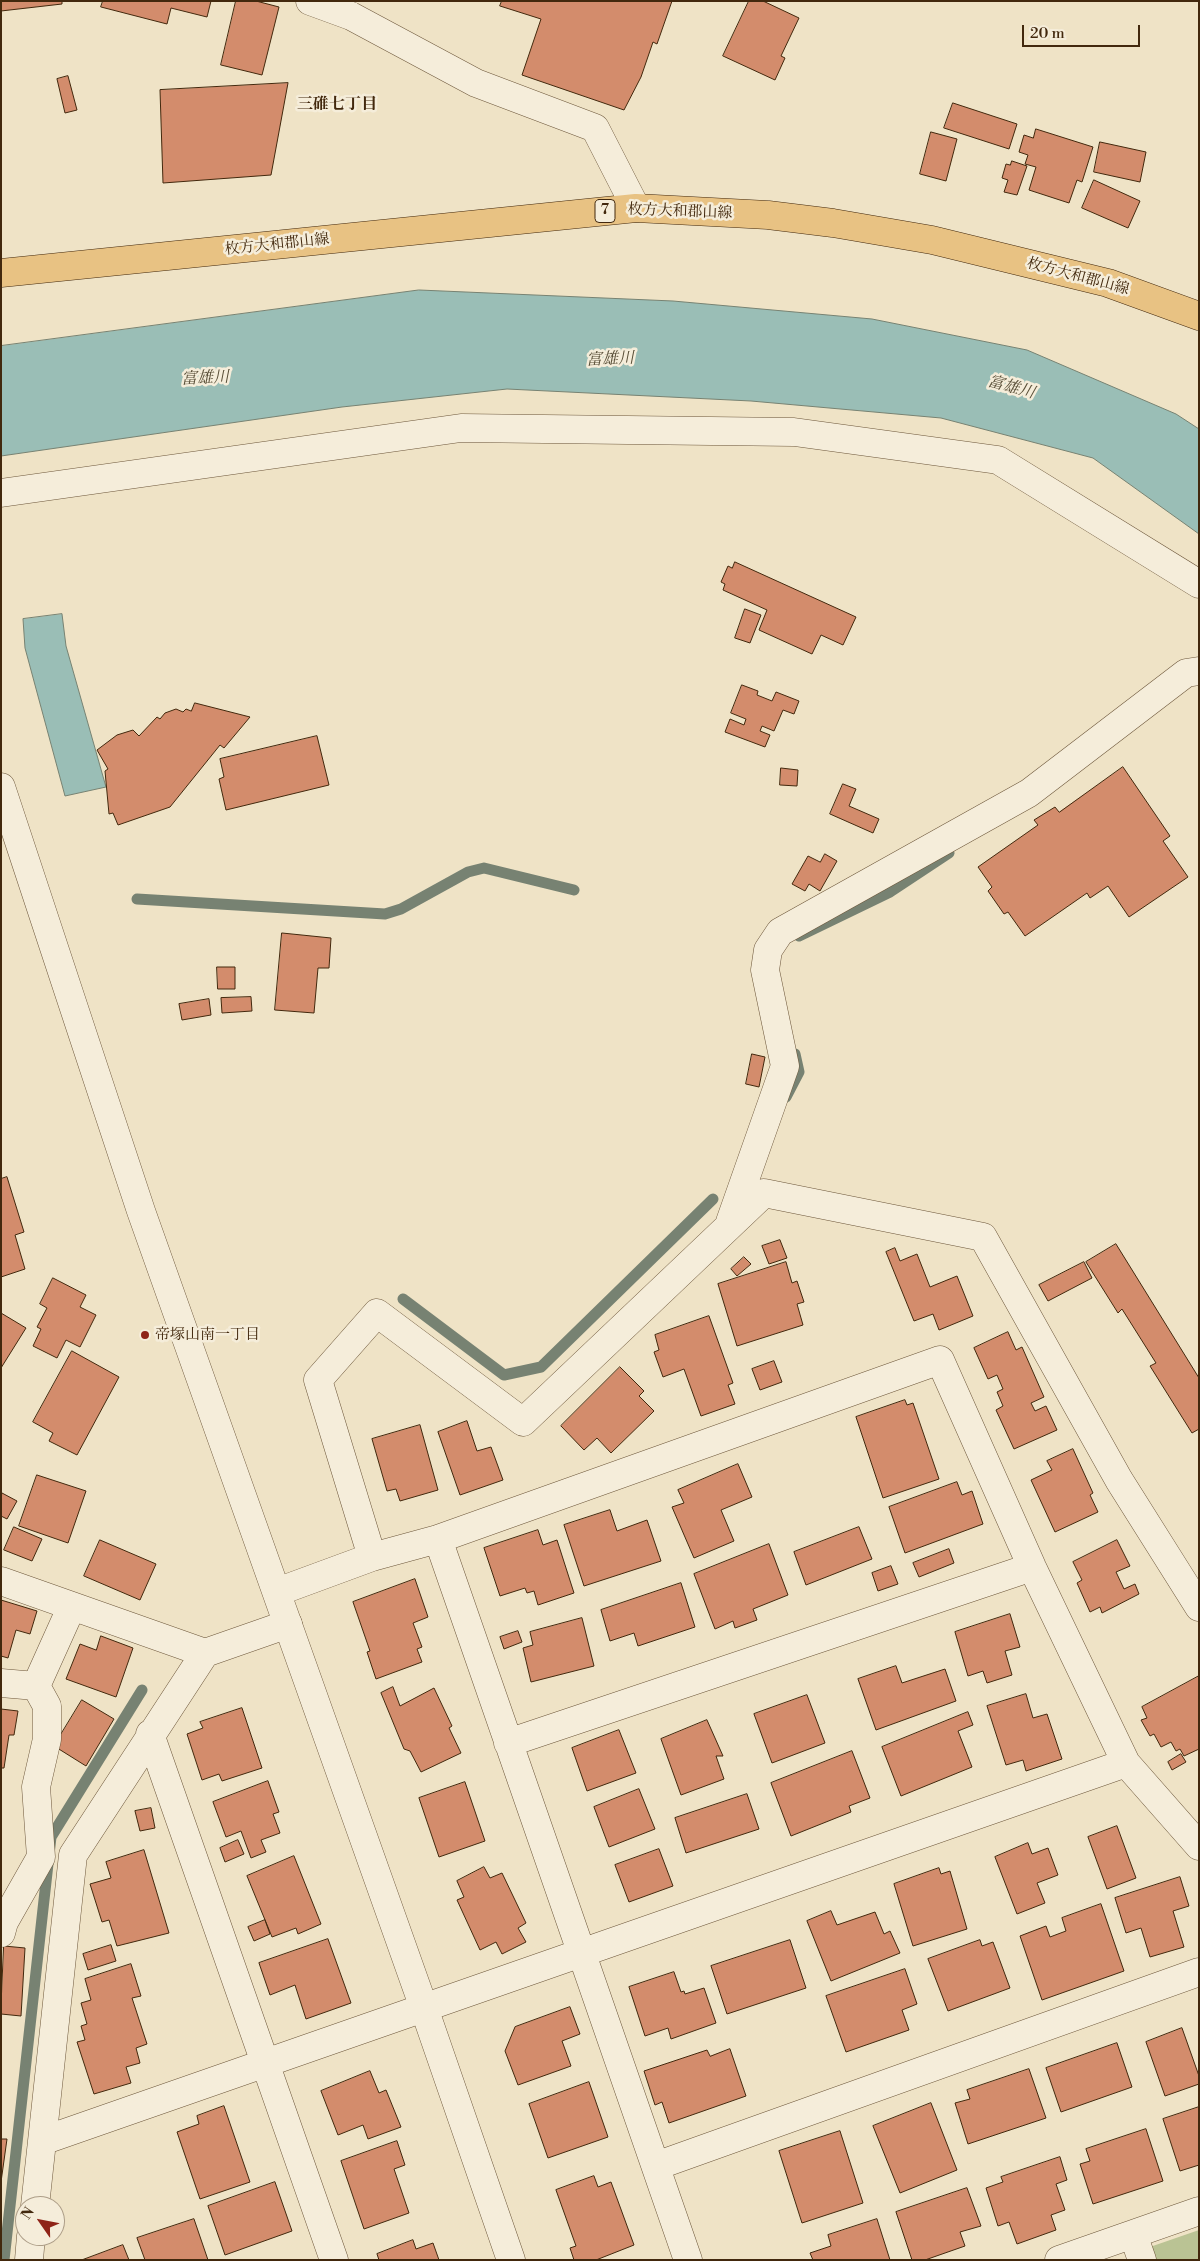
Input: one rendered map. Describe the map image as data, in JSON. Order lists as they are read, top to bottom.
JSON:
{
  "streets": {
    "main road": ["7", "枚方大和郡山線"]
  },
  "districts": ["三碓七丁目"],
  "water": ["富雄川"],
  "places": ["帝塚山南一丁目"],
  "scale_bar": "20 m",
  "north": "top left"
}
